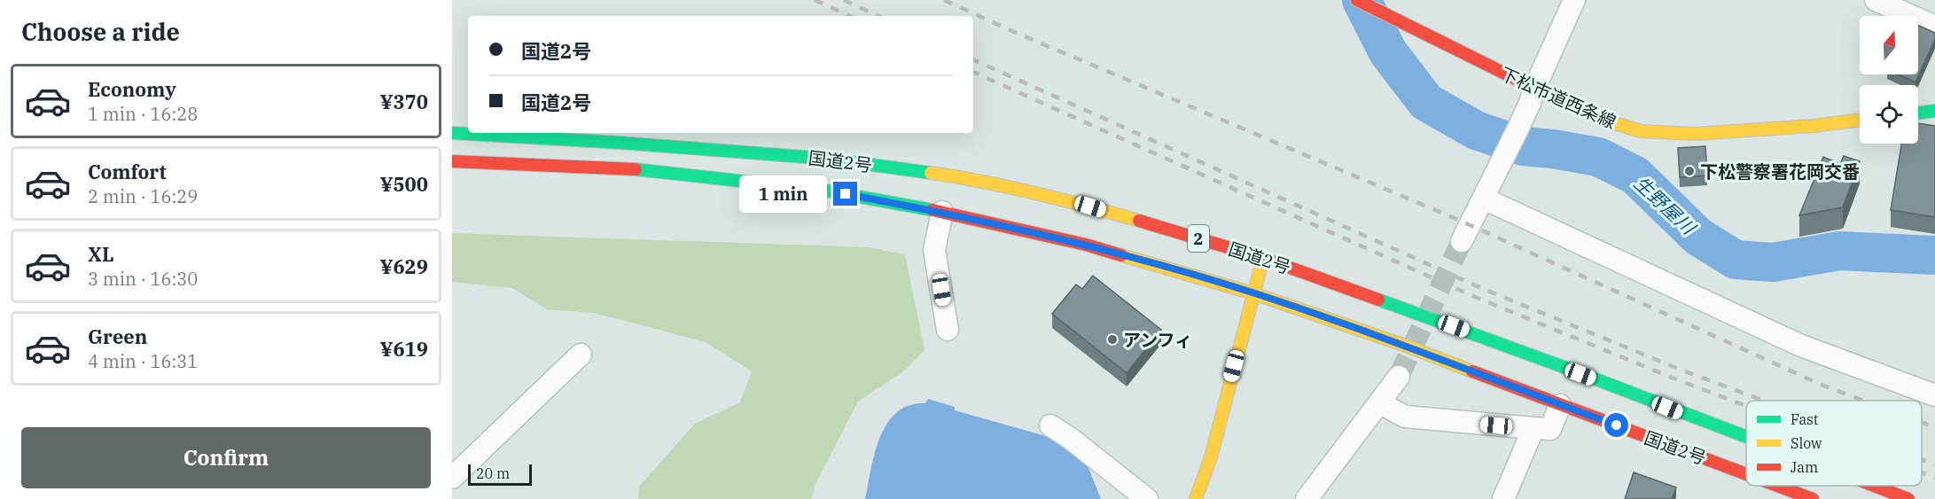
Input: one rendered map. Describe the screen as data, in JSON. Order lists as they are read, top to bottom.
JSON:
{
  "streets": {
    "main road": ["下松市道西条線", "国道2号", "2"]
  },
  "water": ["生野屋川"],
  "places": ["下松警察署花岡交番", "アンフィ"],
  "legend": ["Fast", "Slow", "Jam"],
  "scale_bar": "20 m",
  "north": "top",
  "page": {
    "heading": "Choose a ride",
    "banner": ["国道2号", "国道2号"],
    "list": [
      {
        "name": "Economy",
        "note": "1 min · 16:28",
        "value": "¥370"
      },
      {
        "name": "Comfort",
        "note": "2 min · 16:29",
        "value": "¥500"
      },
      {
        "name": "XL",
        "note": "3 min · 16:30",
        "value": "¥629"
      },
      {
        "name": "Green",
        "note": "4 min · 16:31",
        "value": "¥619"
      }
    ],
    "bubble": "1 min",
    "buttons": "Confirm",
    "scale": "20 m"
  }
}
